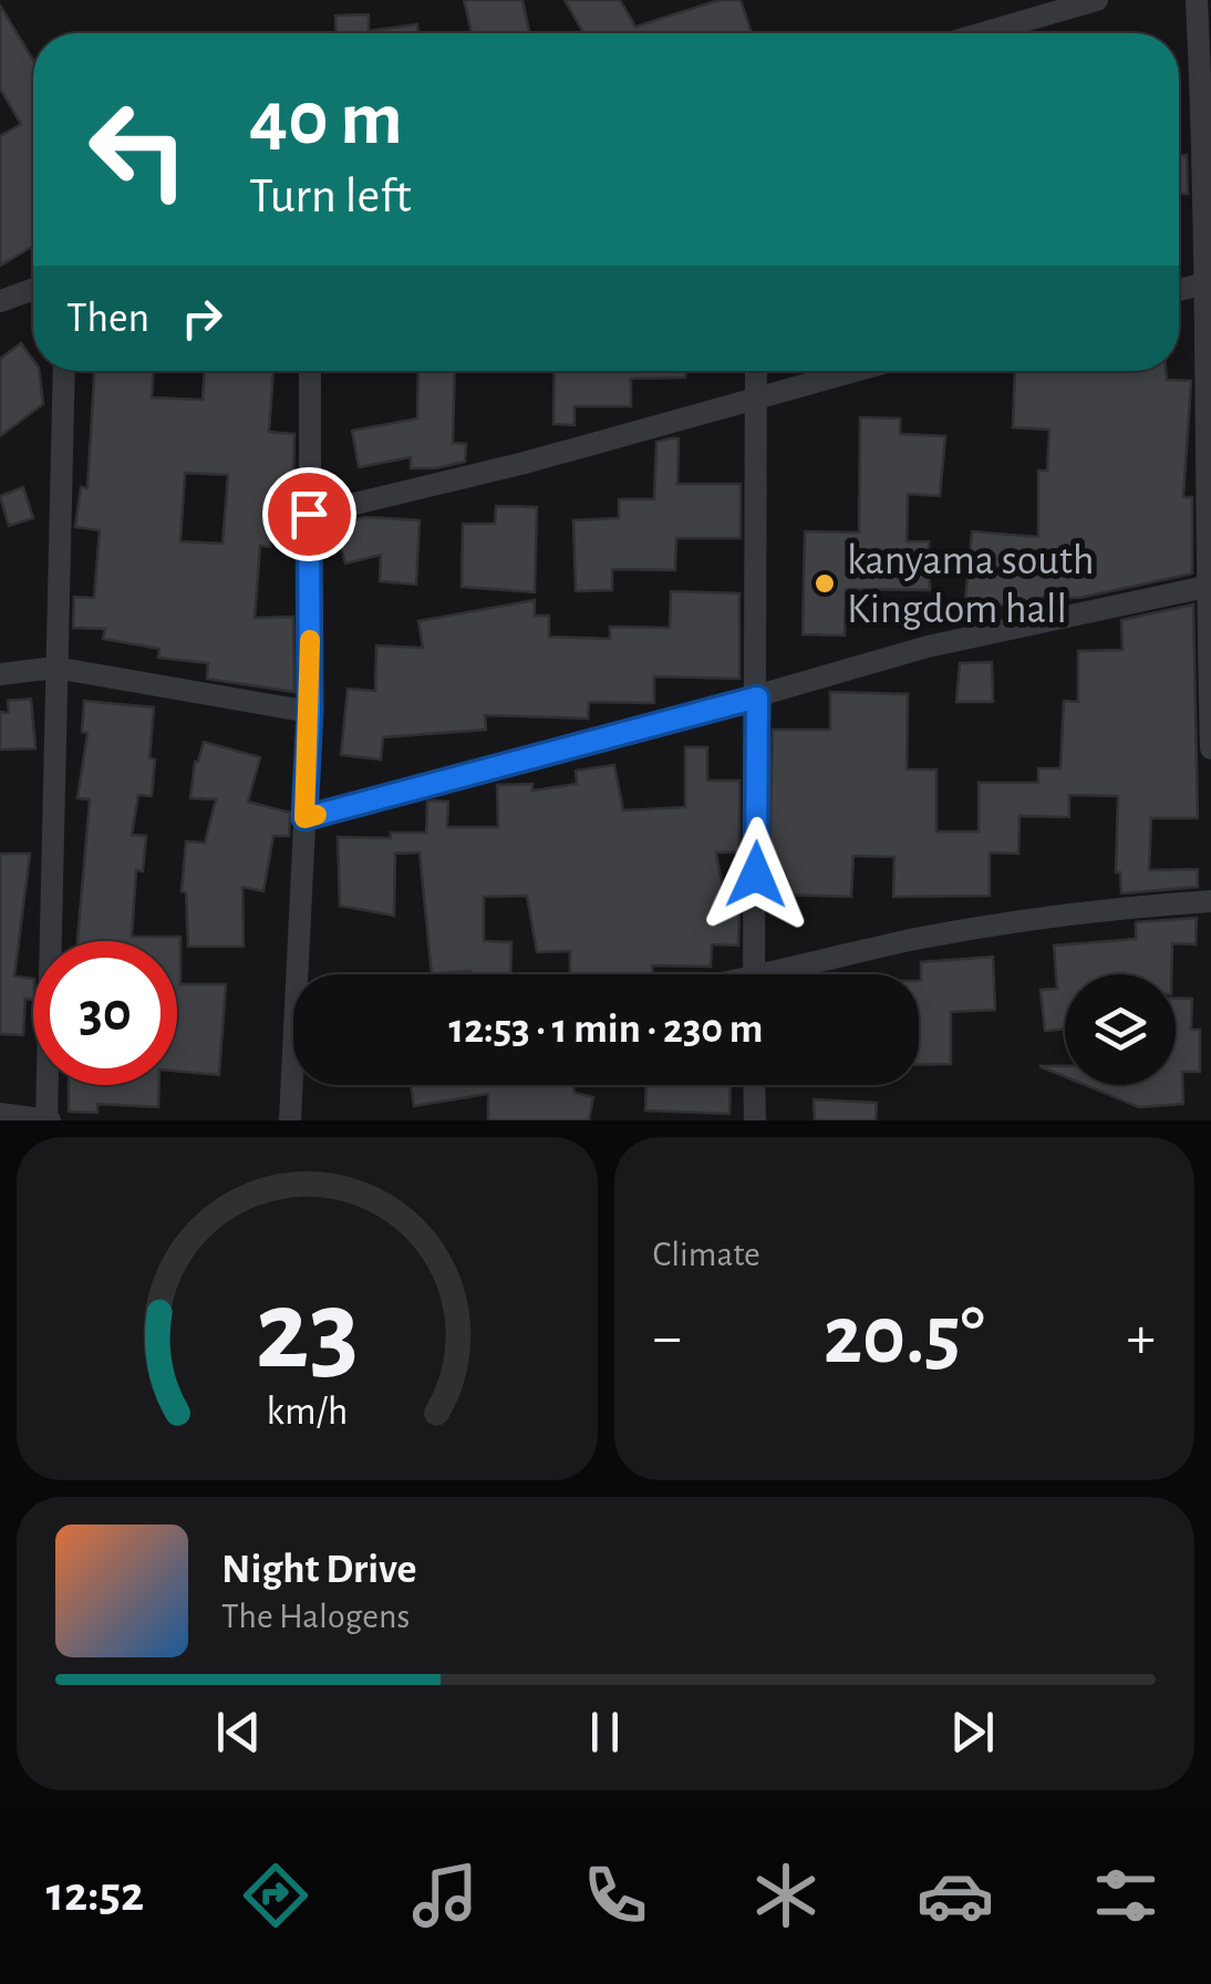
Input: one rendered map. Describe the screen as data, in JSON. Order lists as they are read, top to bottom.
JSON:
{
  "places": ["kanyama south Kingdom hall"],
  "page": {
    "turn": ["40 m", "Turn left"],
    "then": "Then",
    "limit": "30",
    "trip": "12:53 · 1 min · 230 m",
    "tile": "Climate",
    "heat": ["−", "20.5°", "+"],
    "song": ["Night Drive", "The Halogens"],
    "tabs": "12:52",
    "gauge": ["23", "km/h"]
  }
}
